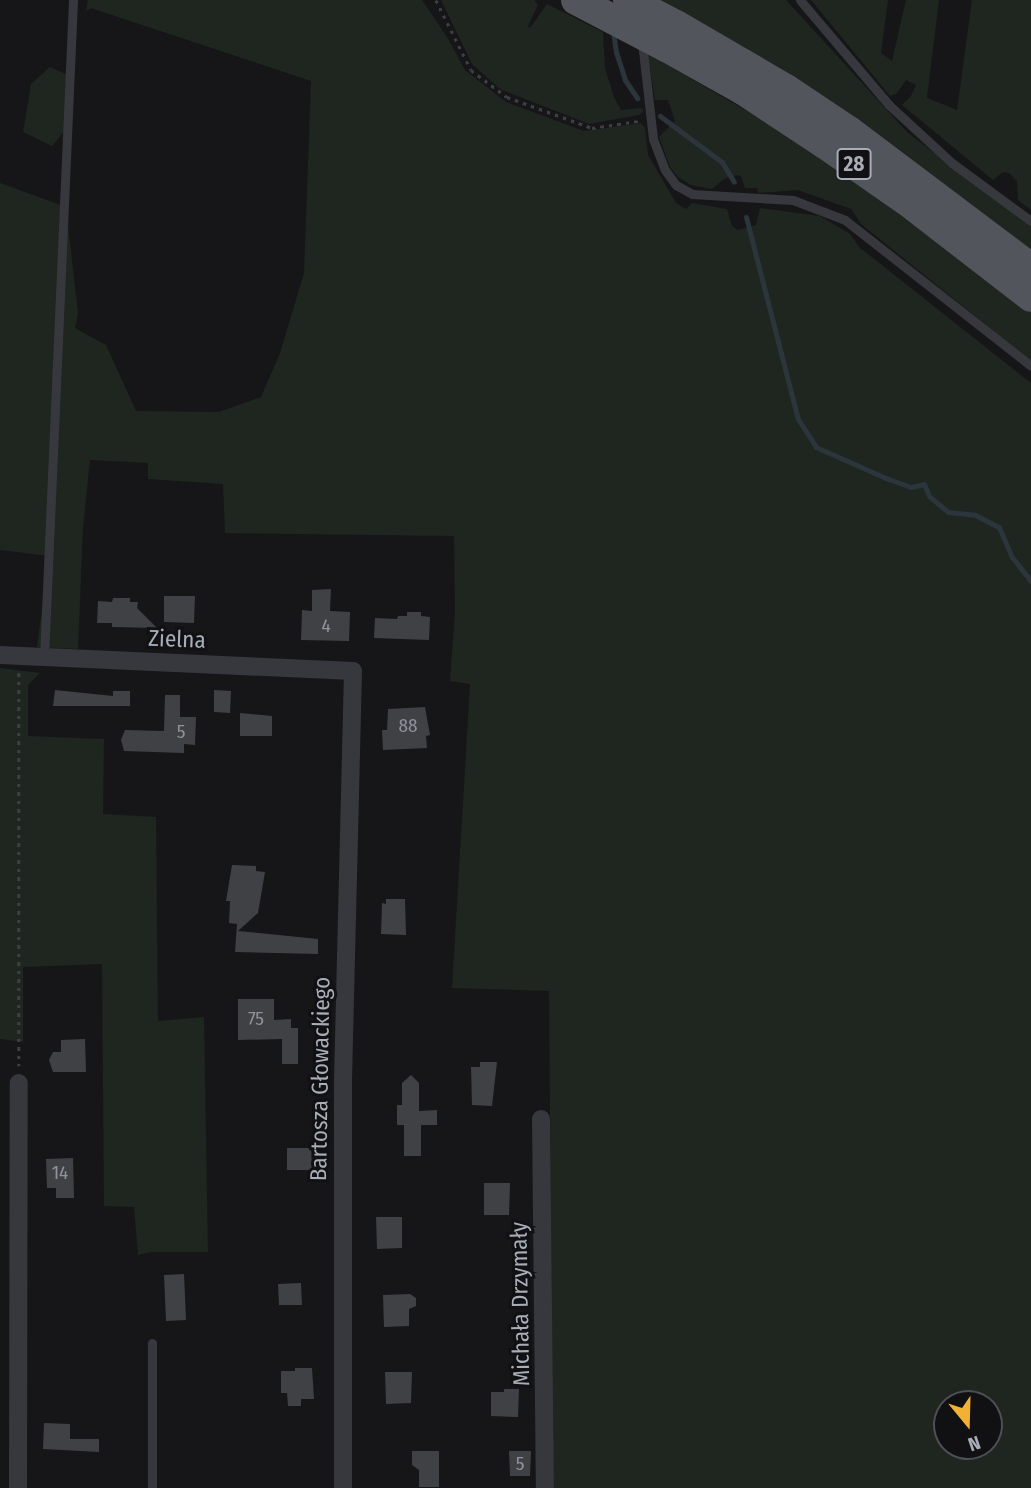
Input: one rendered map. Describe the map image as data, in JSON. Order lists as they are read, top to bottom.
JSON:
{
  "streets": {
    "main road": ["28"],
    "street": ["Zielna", "Bartosza Głowackiego", "Michała Drzymały"]
  },
  "crossings": [
    ["Zielna", "Bartosza Głowackiego"]
  ],
  "house_numbers": [
    "4",
    "88",
    "5",
    "75",
    "14",
    "5"
  ],
  "north": "bottom"
}
